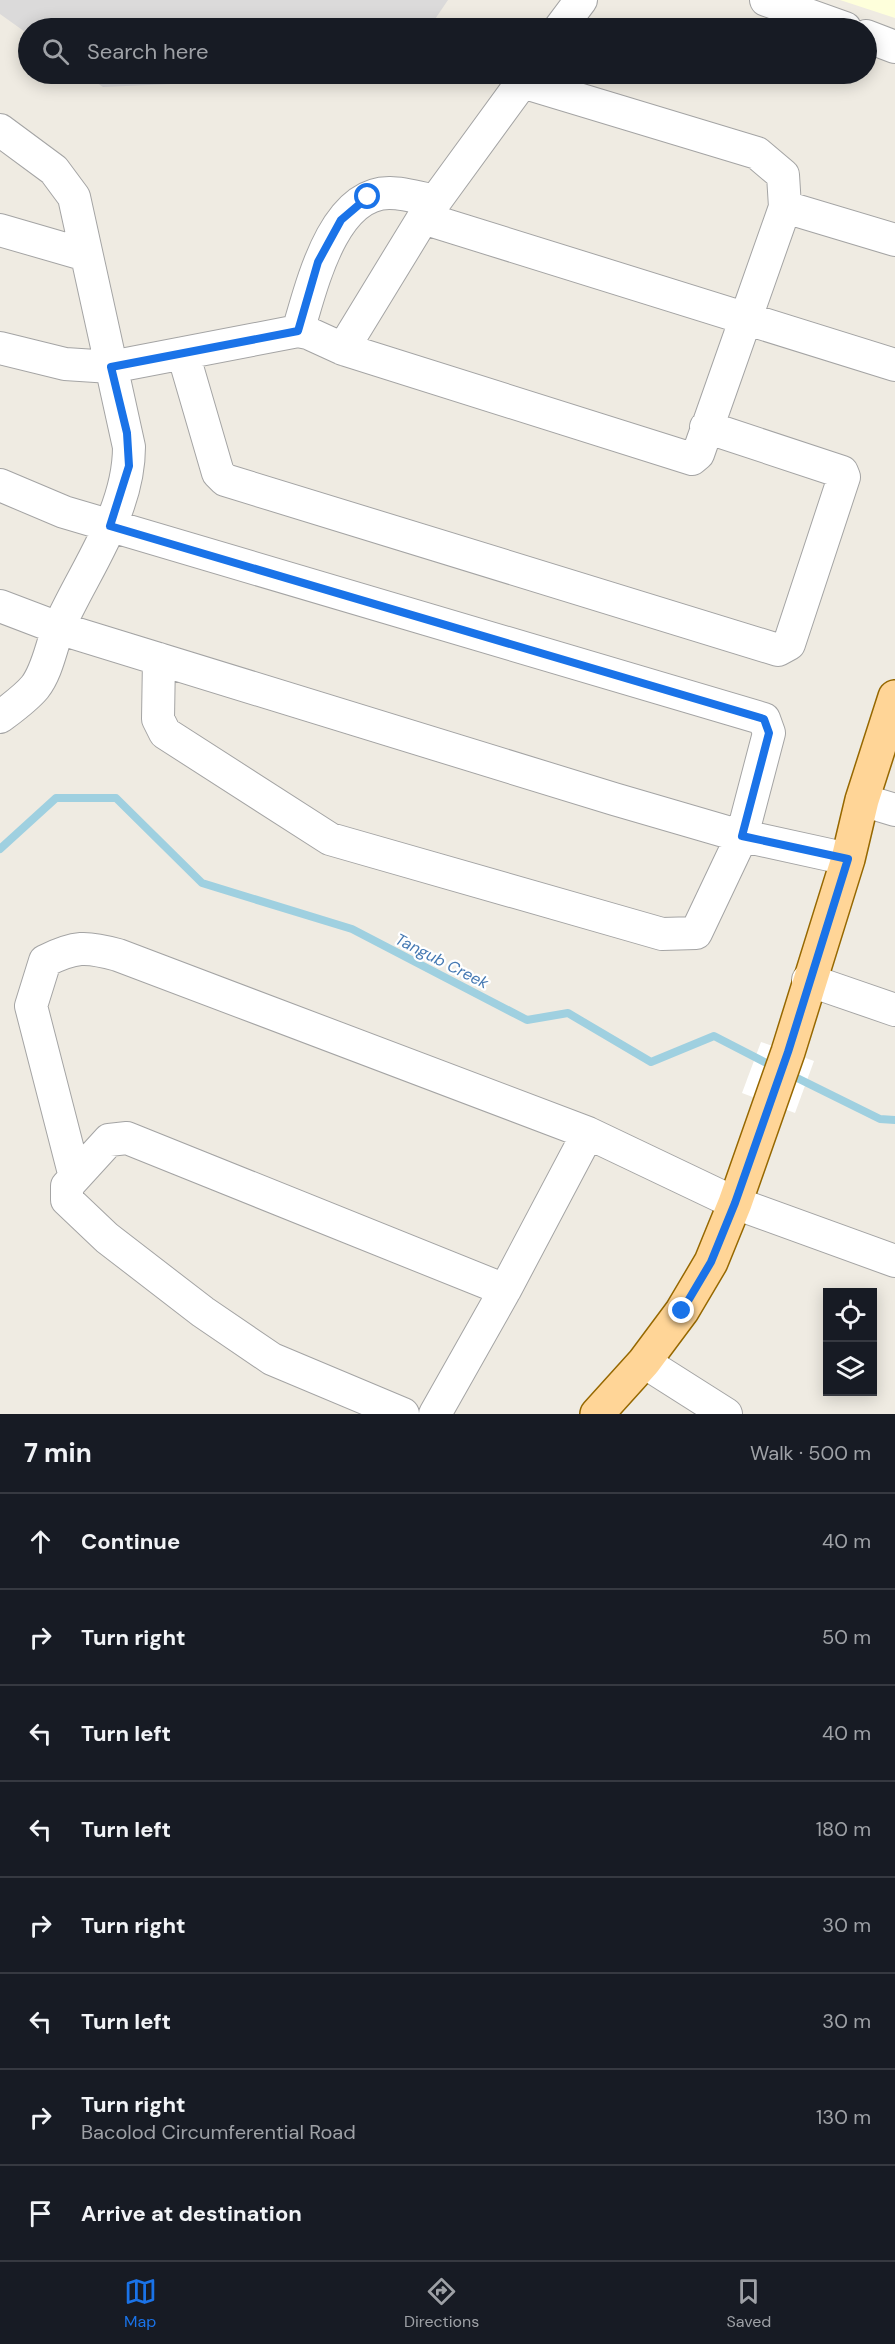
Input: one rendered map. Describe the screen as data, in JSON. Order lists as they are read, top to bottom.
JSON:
{
  "water": ["Tangub Creek"],
  "page": {
    "search": "Search here",
    "heading": ["7 min", "Walk · 500 m"],
    "list": [
      ["Continue", "40 m"],
      ["Turn right", "50 m"],
      ["Turn left", "40 m"],
      ["Turn left", "180 m"],
      ["Turn right", "30 m"],
      ["Turn left", "30 m"],
      ["Turn right", "Bacolod Circumferential Road", "130 m"],
      "Arrive at destination"
    ],
    "nav": ["Map", "Directions", "Saved"]
  }
}
